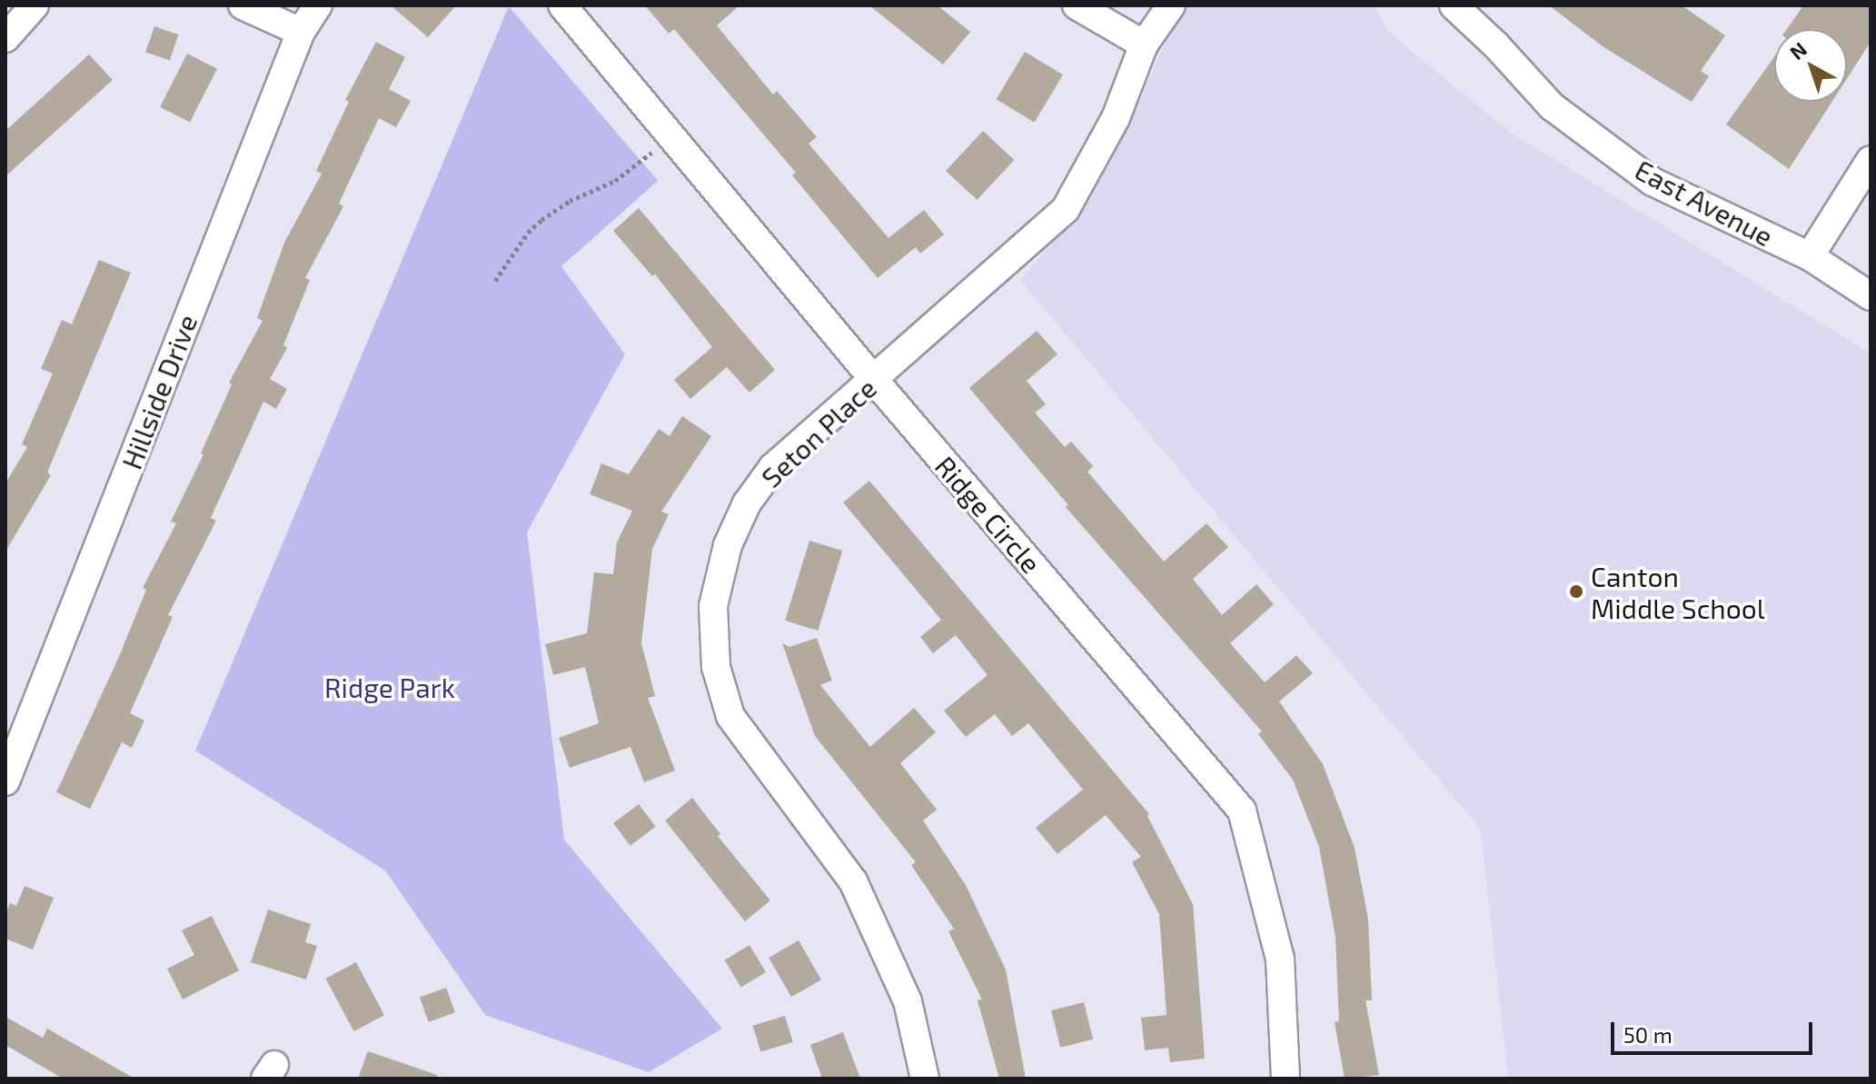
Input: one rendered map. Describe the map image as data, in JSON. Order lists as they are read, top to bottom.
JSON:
{
  "streets": {
    "street": [
      "East Avenue",
      "Hillside Drive",
      "Seton Place",
      "Ridge Circle"
    ]
  },
  "crossings": [
    ["Seton Place", "Ridge Circle"]
  ],
  "parks": ["Ridge Park"],
  "places": ["Canton Middle School"],
  "scale_bar": "50 m",
  "north": "top left"
}
